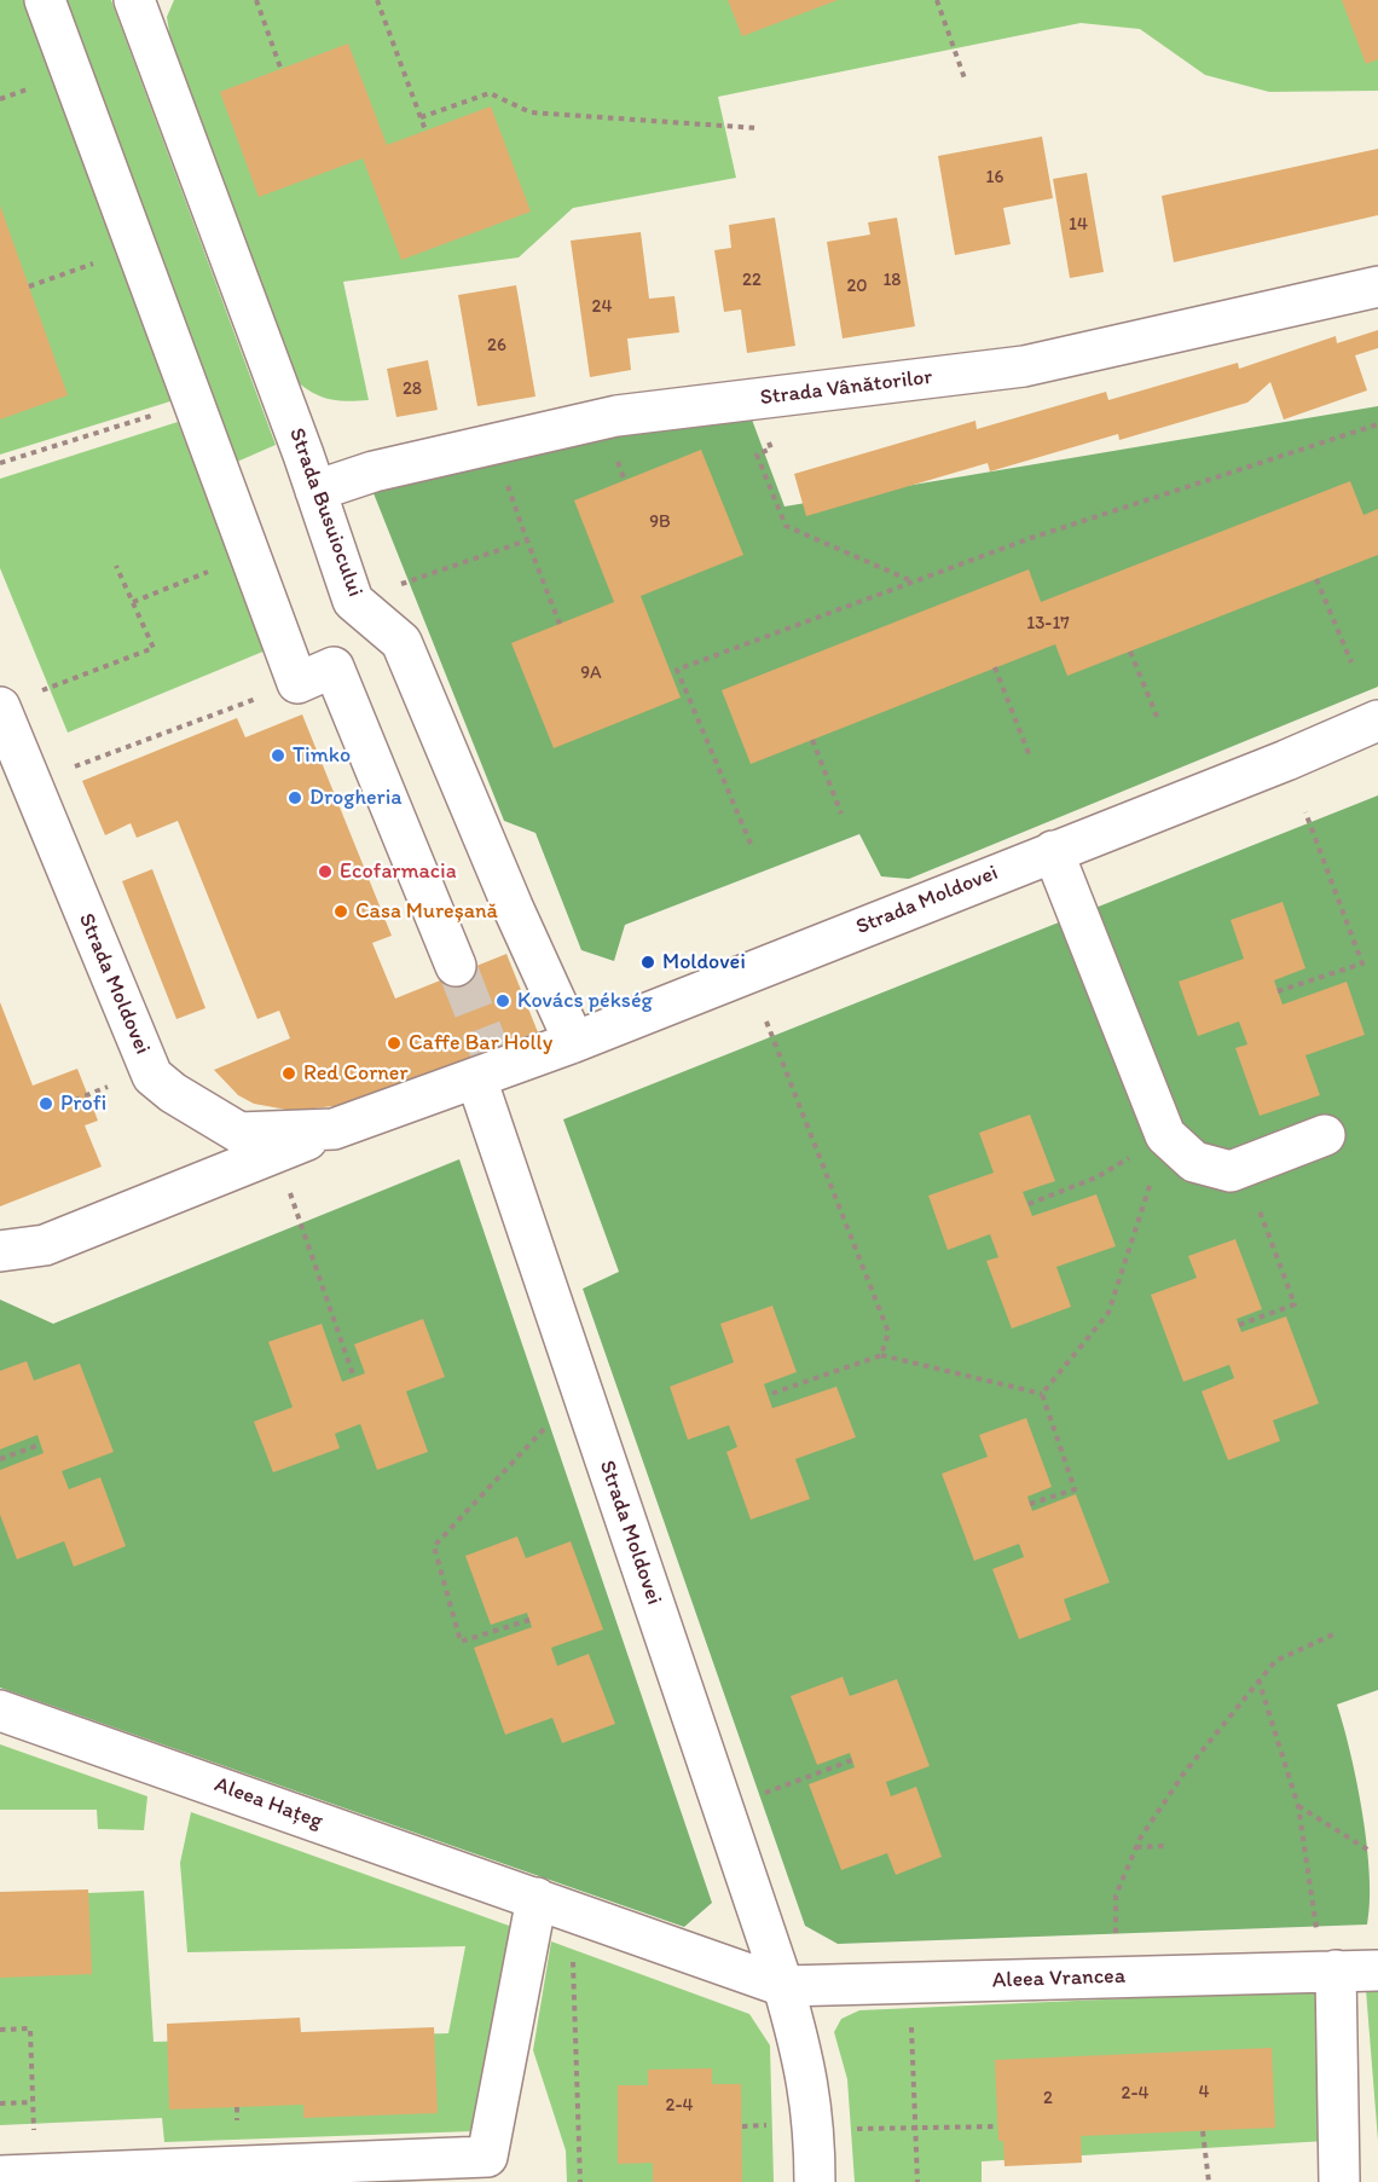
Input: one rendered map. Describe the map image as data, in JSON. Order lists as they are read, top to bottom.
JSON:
{
  "streets": {
    "street": [
      "Strada Vânătorilor",
      "Strada Busuiocului",
      "Strada Moldovei",
      "Aleea Hațeg",
      "Aleea Vrancea"
    ]
  },
  "crossings": [
    ["Strada Vânătorilor", "Strada Busuiocului"],
    ["Strada Busuiocului", "Strada Moldovei"],
    ["Strada Moldovei", "Aleea Hațeg"],
    ["Strada Moldovei", "Aleea Vrancea"],
    ["Aleea Hațeg", "Aleea Vrancea"]
  ],
  "places": [
    "Timko",
    "Drogheria",
    "Ecofarmacia",
    "Casa Mureșană",
    "Moldovei",
    "Kovács pékség",
    "Caffe Bar Holly",
    "Red Corner",
    "Profi"
  ],
  "house_numbers": [
    "16",
    "14",
    "22",
    "18",
    "20",
    "24",
    "26",
    "28",
    "9B",
    "13-17",
    "9A",
    "4",
    "2-4",
    "2",
    "2-4"
  ]
}
